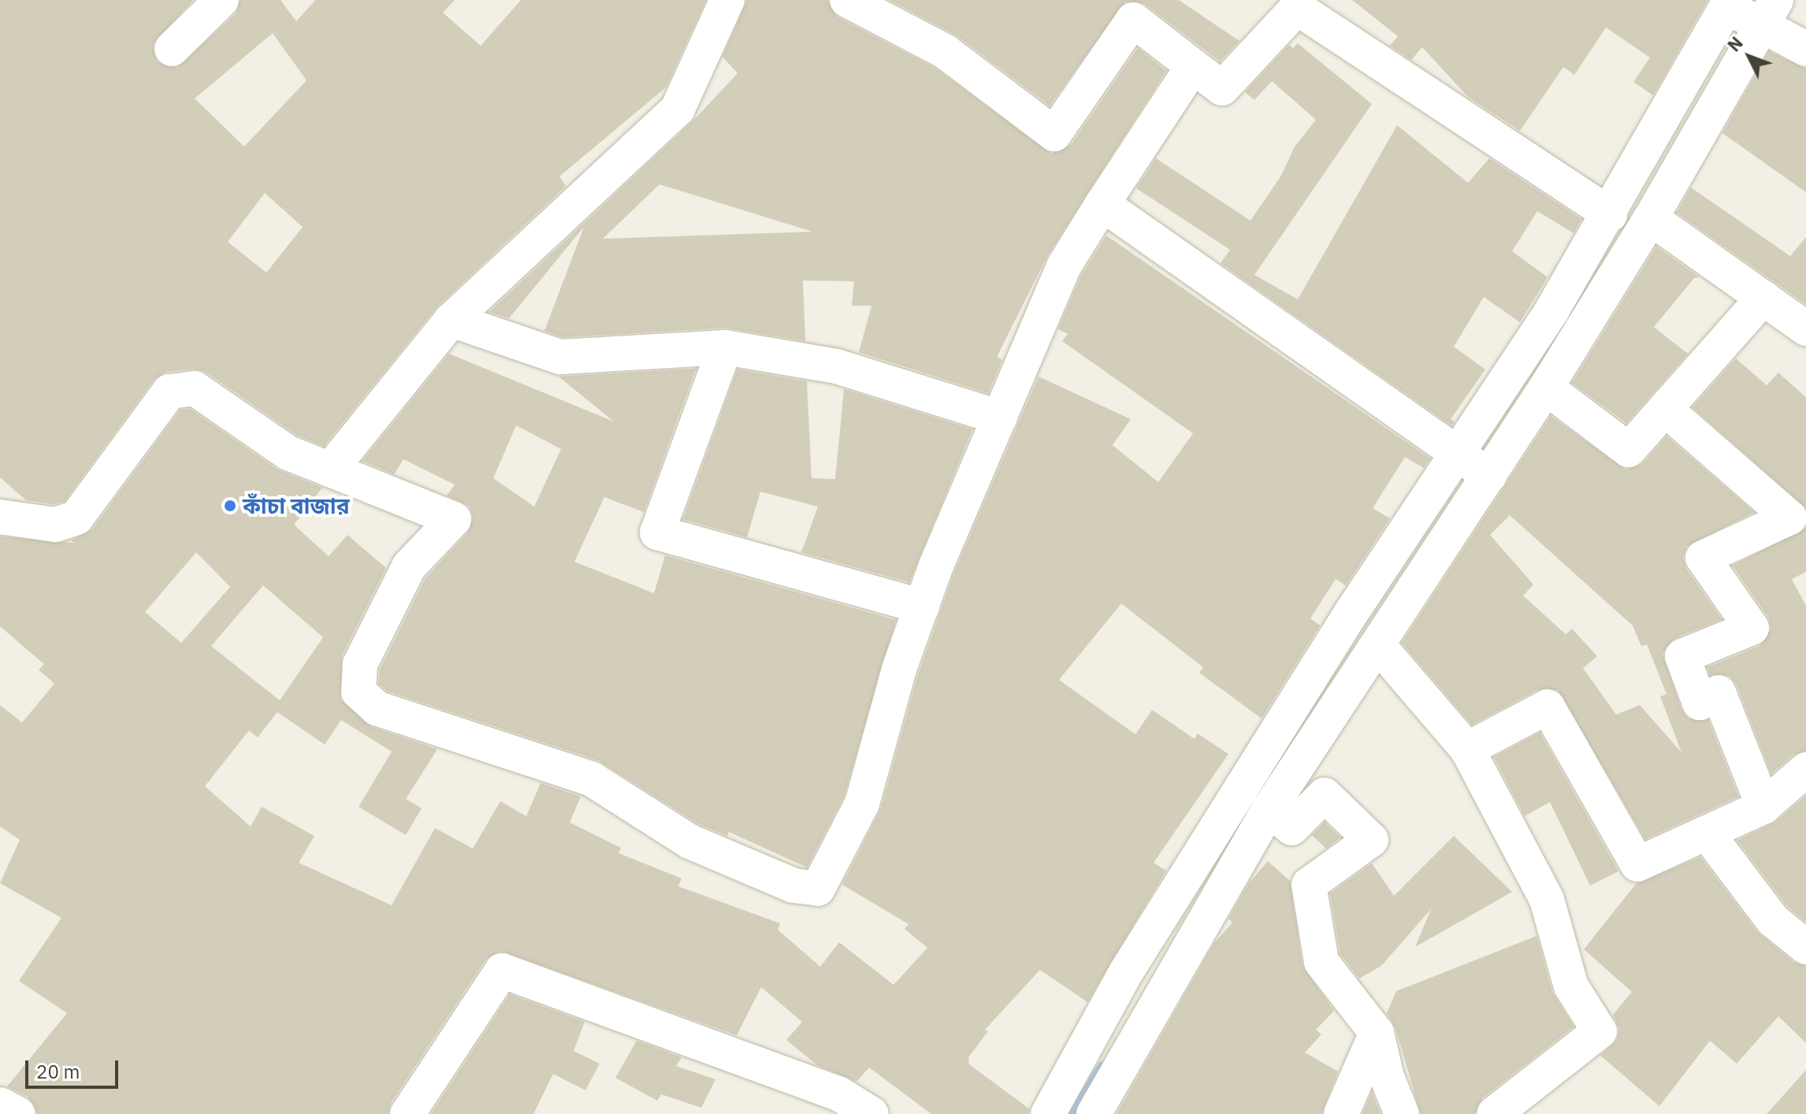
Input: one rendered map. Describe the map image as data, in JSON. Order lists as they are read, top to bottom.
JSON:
{
  "places": ["কাঁচা বাজার"],
  "scale_bar": "20 m",
  "north": "top left"
}
